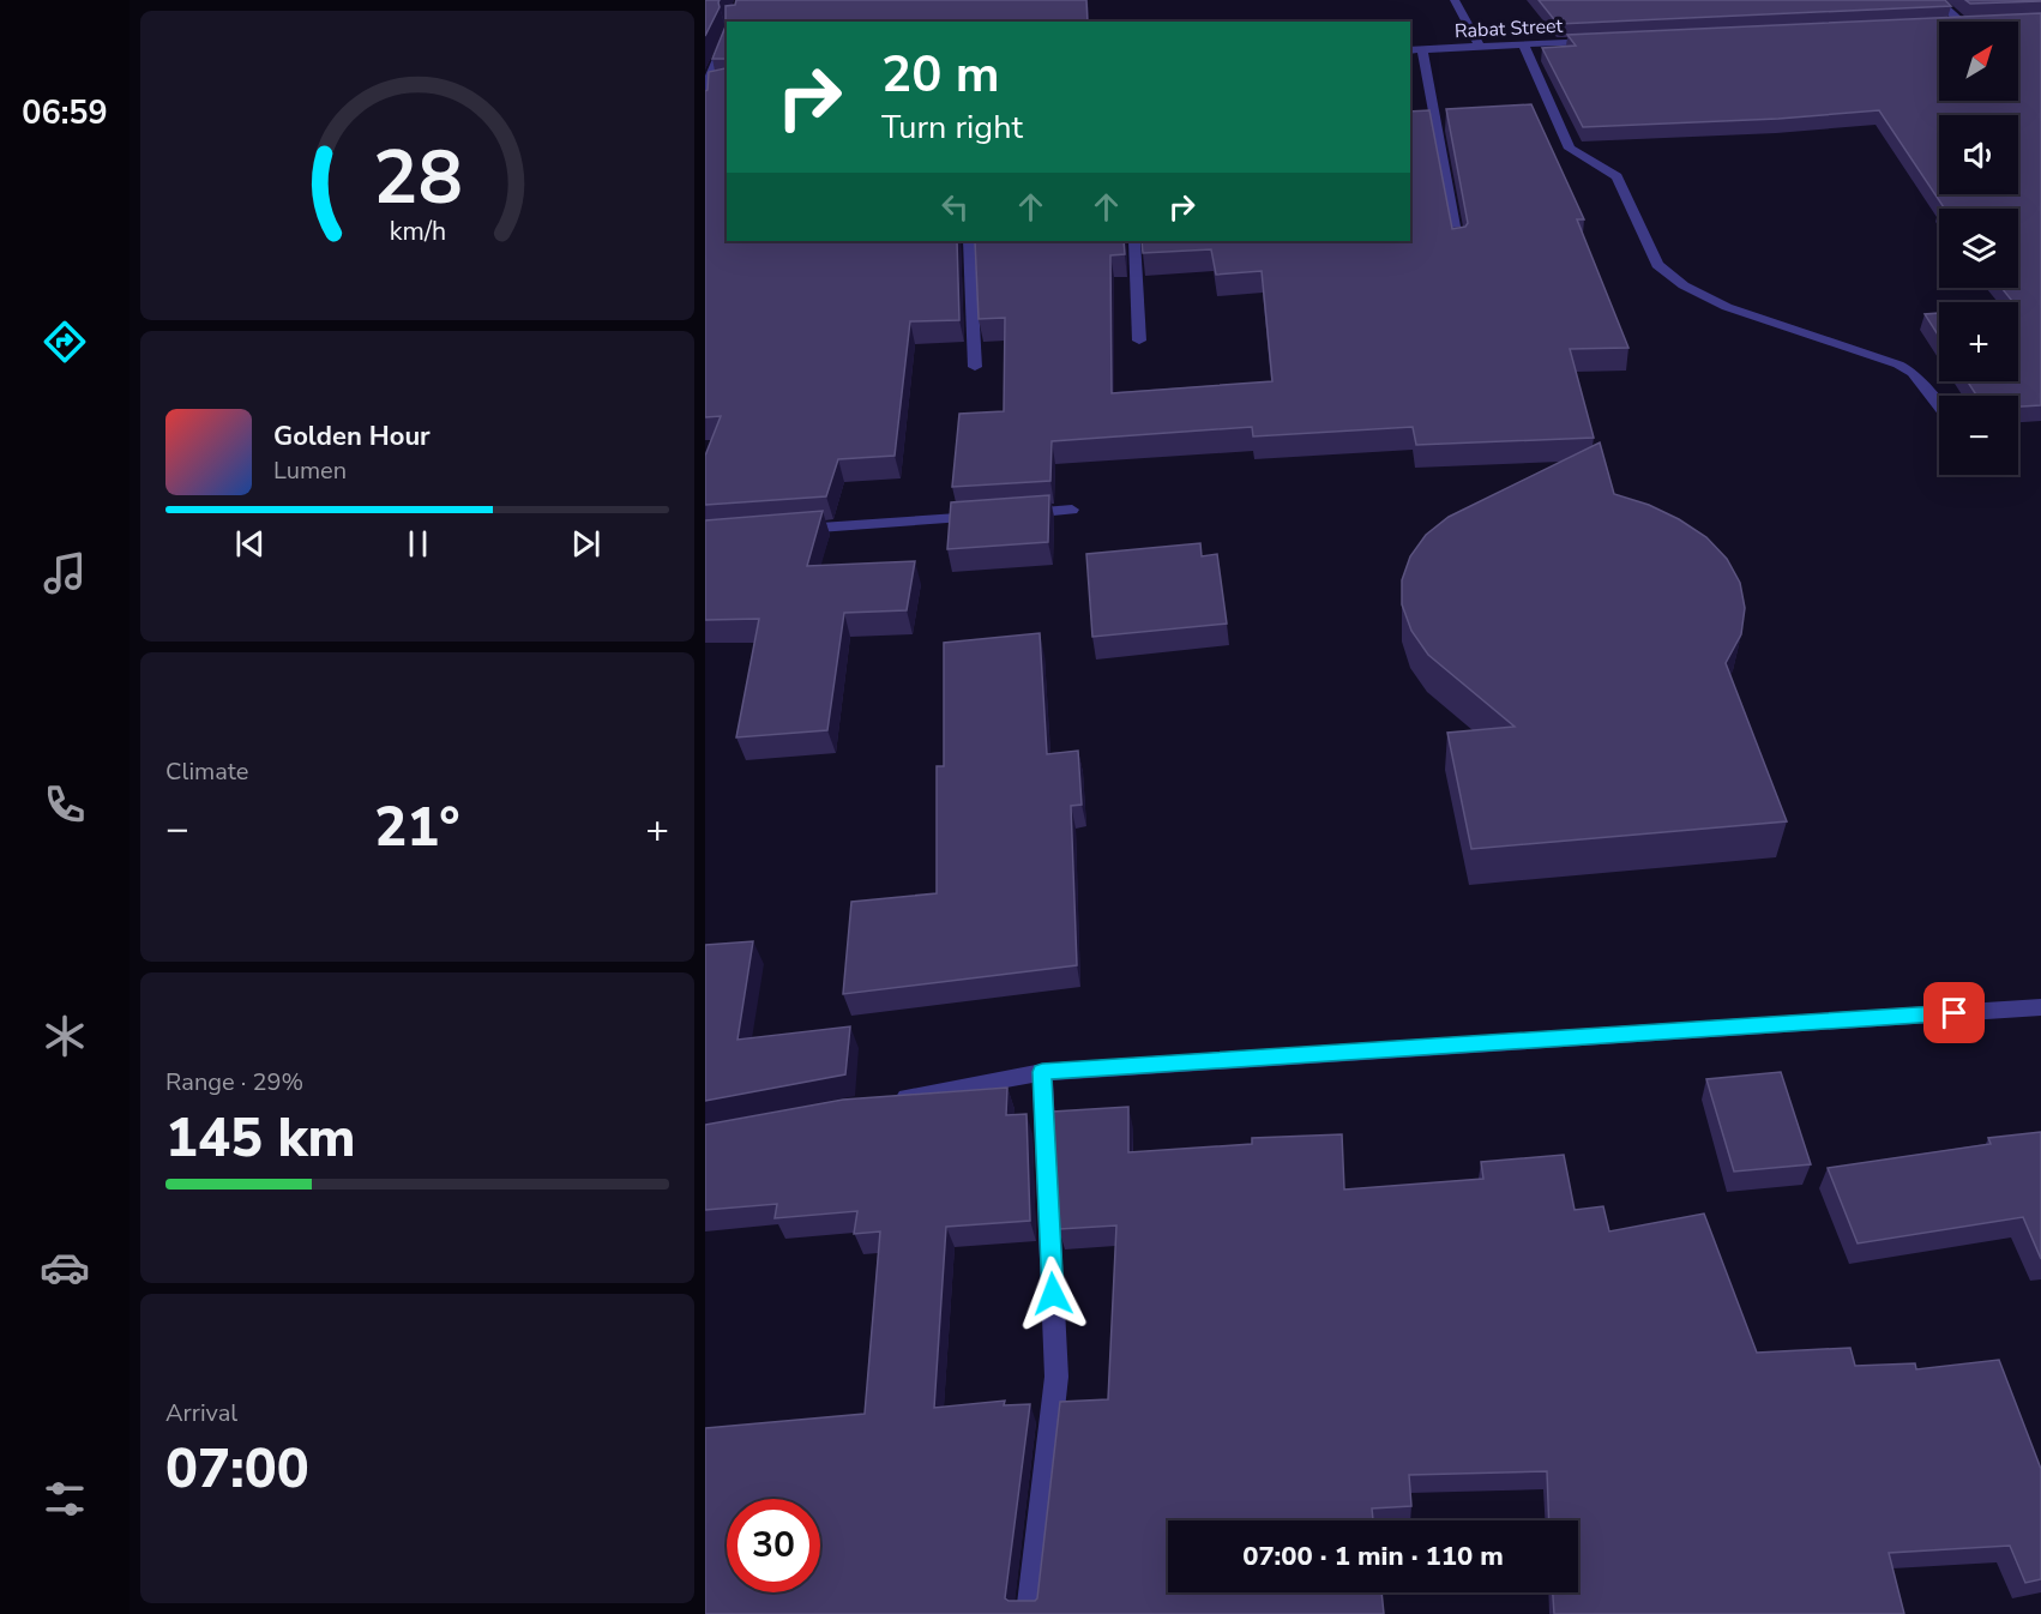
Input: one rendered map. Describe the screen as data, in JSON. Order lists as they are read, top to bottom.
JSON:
{
  "streets": {
    "street": ["Rabat Street"]
  },
  "north": "top right",
  "page": {
    "tabs": "06:59",
    "map_buttons": ["+", "−"],
    "turn": ["20 m", "Turn right"],
    "song": ["Golden Hour", "Lumen"],
    "tile": [
      "Climate",
      ["Range · 29%", "145 km"],
      ["Arrival", "07:00"]
    ],
    "heat": ["−", "21°", "+"],
    "limit": "30",
    "trip": "07:00 · 1 min · 110 m",
    "gauge": ["28", "km/h"]
  }
}
